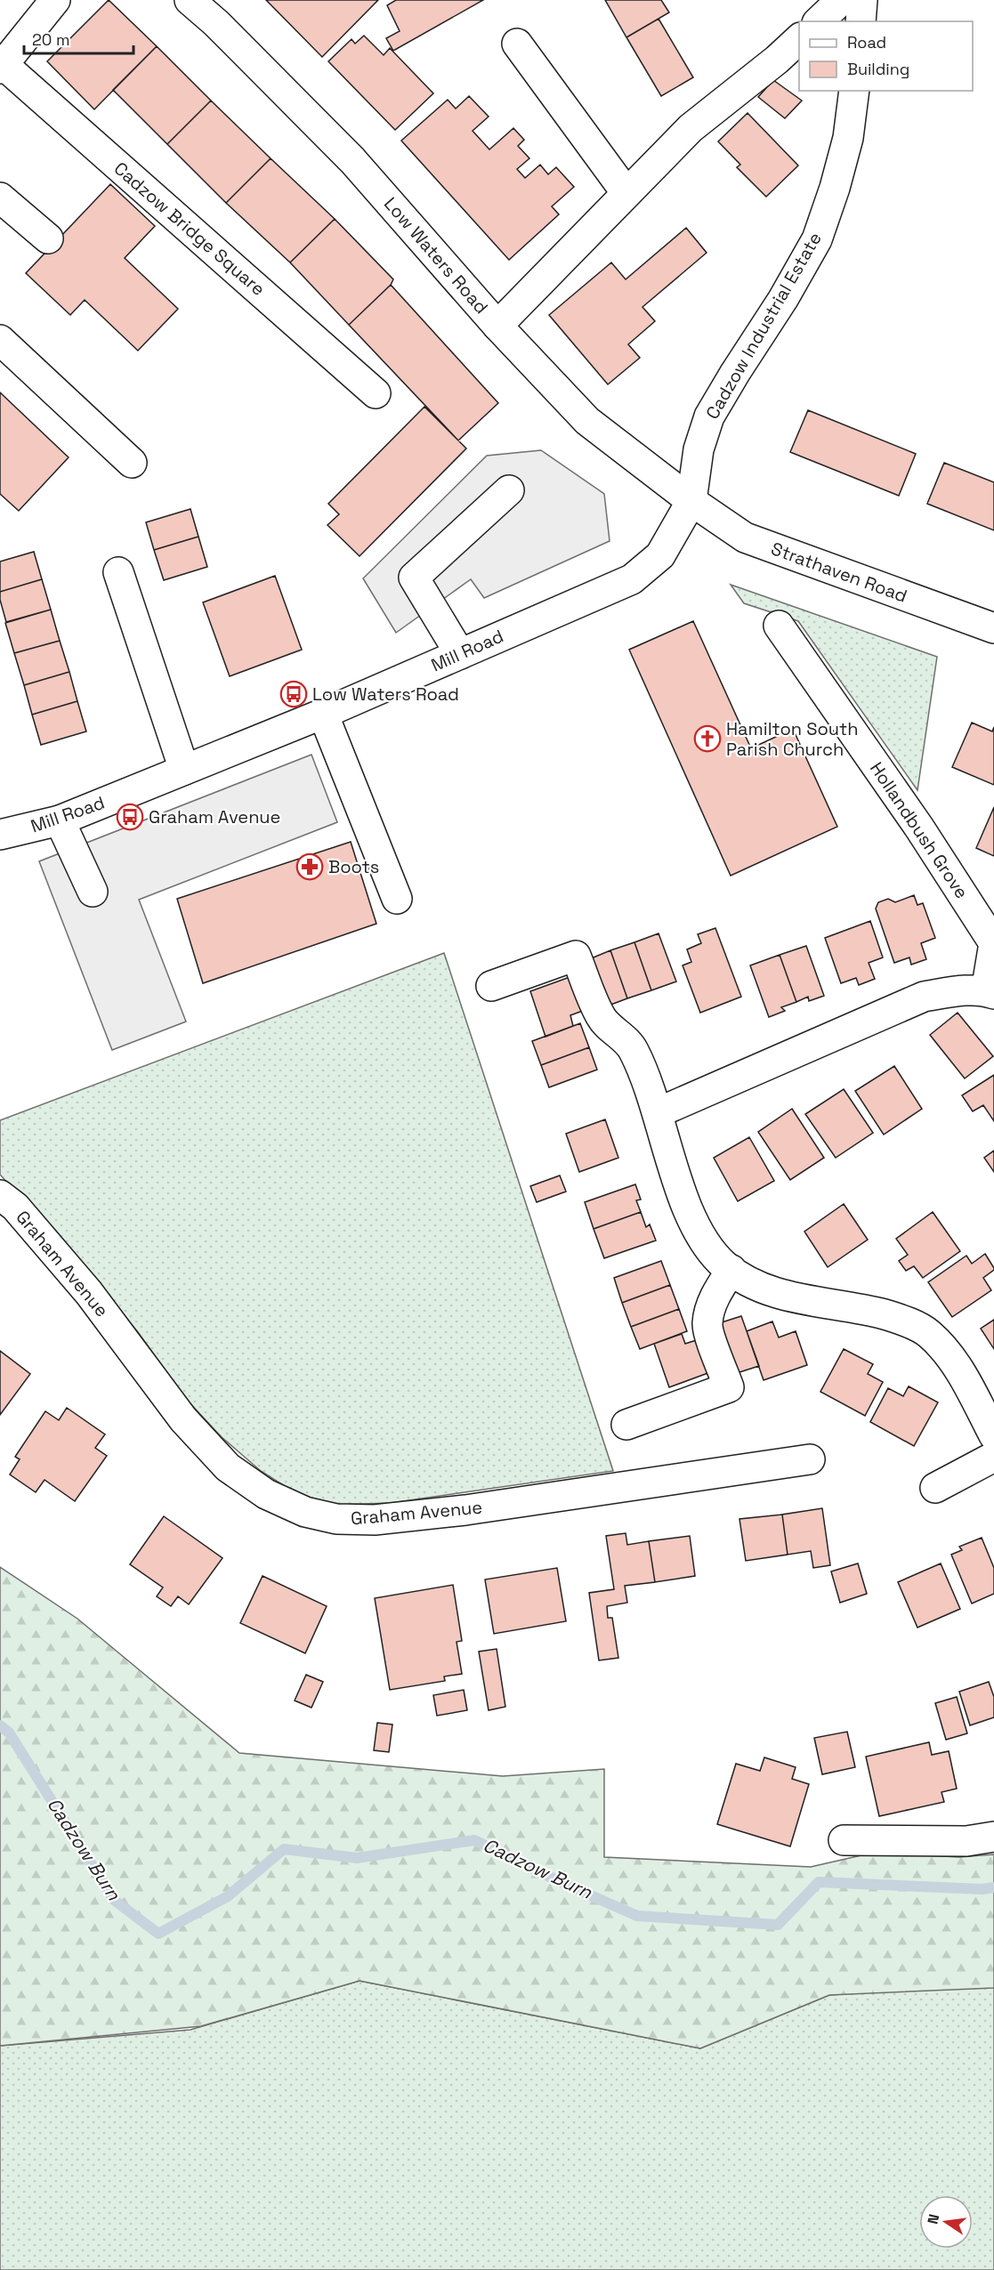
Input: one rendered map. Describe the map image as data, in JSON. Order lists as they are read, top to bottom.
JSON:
{
  "streets": {
    "street": [
      "Cadzow Bridge Square",
      "Low Waters Road",
      "Cadzow Industrial Estate",
      "Strathaven Road",
      "Mill Road",
      "Hollandbush Grove",
      "Graham Avenue"
    ]
  },
  "crossings": [
    ["Low Waters Road", "Cadzow Industrial Estate"],
    ["Low Waters Road", "Strathaven Road"],
    ["Low Waters Road", "Mill Road"],
    ["Cadzow Industrial Estate", "Strathaven Road"],
    ["Cadzow Industrial Estate", "Mill Road"],
    ["Strathaven Road", "Mill Road"]
  ],
  "water": ["Cadzow Burn"],
  "places": {
    "bus stop": ["Low Waters Road", "Graham Avenue"],
    "church": ["Hamilton South Parish Church"],
    "pharmacy": ["Boots"]
  },
  "legend": ["Road", "Building"],
  "scale_bar": "20 m",
  "north": "left"
}
